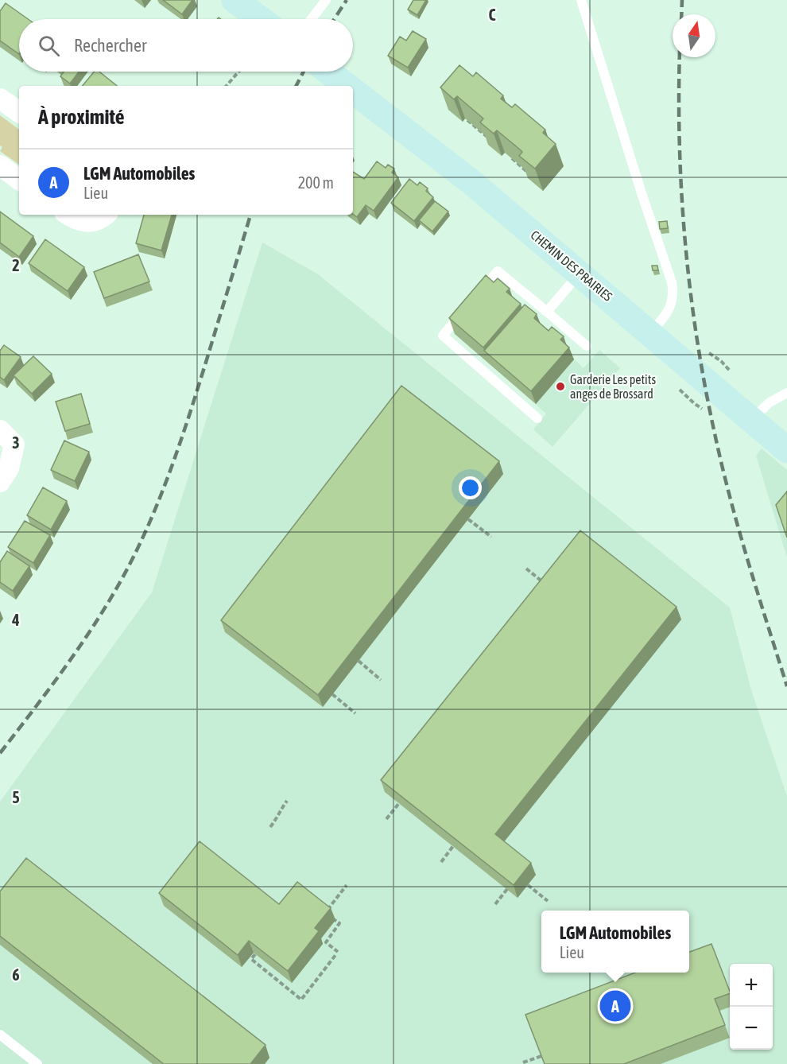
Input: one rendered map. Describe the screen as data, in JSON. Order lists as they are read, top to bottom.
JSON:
{
  "streets": {
    "street": ["CHEMIN DES PRAIRIES"]
  },
  "places": ["Garderie Les petits anges de Brossard"],
  "north": "top",
  "page": {
    "search": "Rechercher",
    "heading": "À proximité",
    "list": [
      {
        "mark": "A",
        "name": "LGM Automobiles",
        "note": "Lieu",
        "value": "200 m"
      }
    ],
    "popup": ["LGM Automobiles", "Lieu"],
    "map_buttons": ["+", "−"],
    "pins": "A"
  },
  "grid": {
    "columns": ["C"],
    "rows": [
      "2",
      "3",
      "4",
      "5",
      "6"
    ]
  }
}
